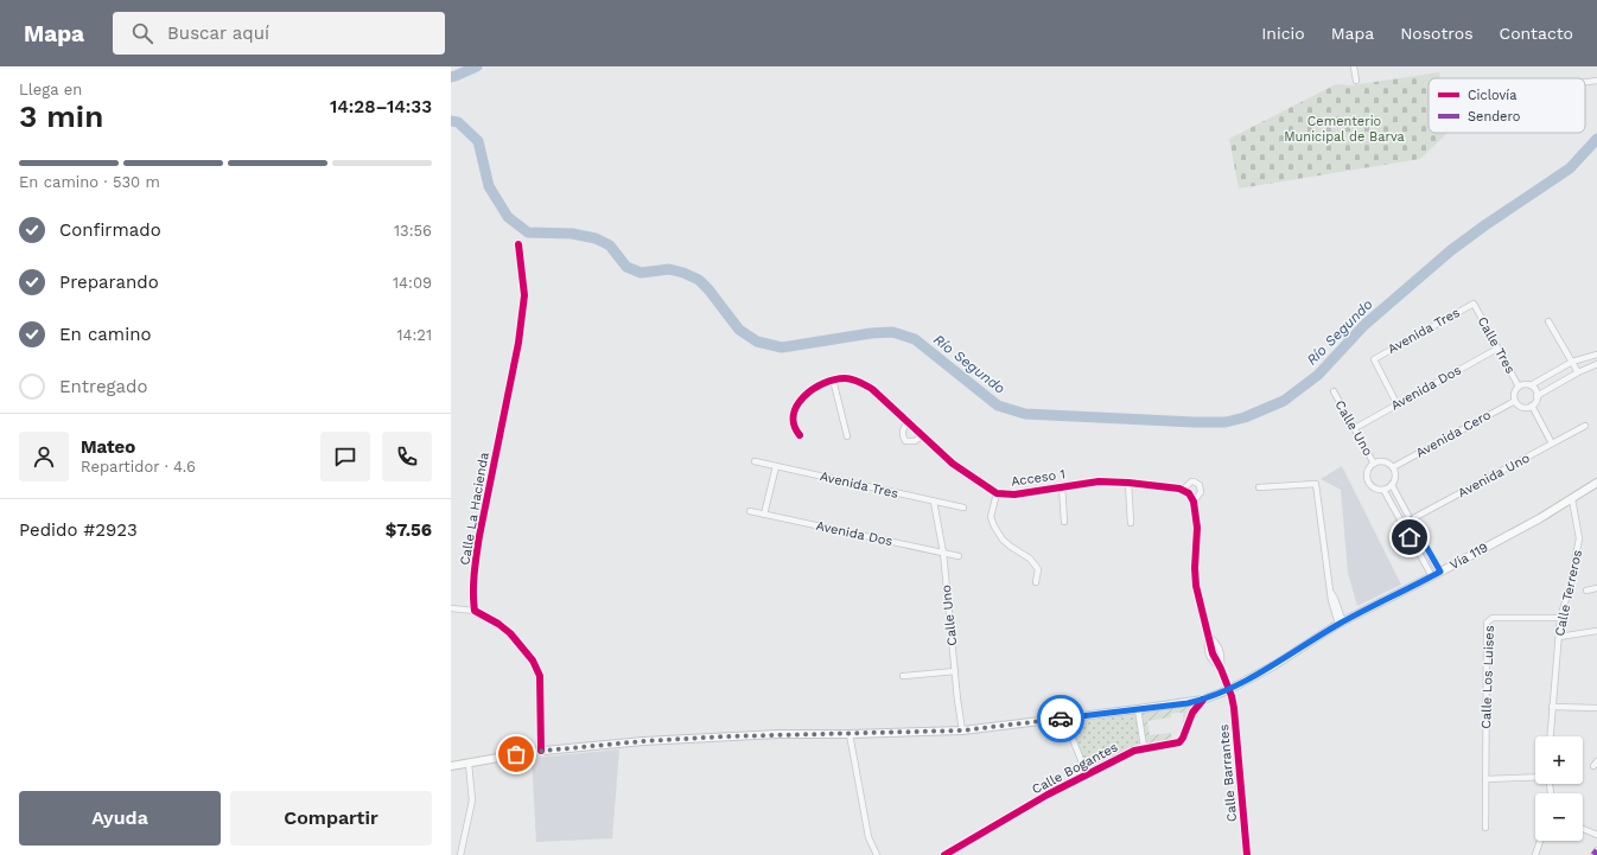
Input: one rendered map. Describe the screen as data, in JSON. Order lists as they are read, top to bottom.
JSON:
{
  "streets": {
    "main road": ["Vía 119"],
    "street": [
      "Avenida Tres",
      "Calle Tres",
      "Avenida Dos",
      "Calle Uno",
      "Avenida Cero",
      "Avenida Uno",
      "Acceso 1",
      "Calle La Hacienda",
      "Calle Terreros",
      "Calle Los Luises",
      "Calle Bogantes",
      "Calle Barrantes"
    ]
  },
  "crossings": [
    ["Avenida Tres", "Calle Tres"],
    ["Avenida Tres", "Avenida Dos"],
    ["Avenida Tres", "Calle Uno"],
    ["Calle Tres", "Avenida Dos"],
    ["Calle Tres", "Avenida Cero"],
    ["Avenida Dos", "Calle Uno"],
    ["Calle Uno", "Avenida Cero"],
    ["Calle Uno", "Vía 119"],
    ["Vía 119", "Calle Terreros"],
    ["Vía 119", "Calle Bogantes"],
    ["Vía 119", "Calle Barrantes"],
    ["Calle Terreros", "Calle Los Luises"]
  ],
  "water": ["Río Segundo"],
  "parks": ["Cementerio Municipal de Barva"],
  "legend": ["Ciclovía", "Sendero"],
  "page": {
    "header": "Mapa",
    "search": "Buscar aquí",
    "nav": [
      "Inicio",
      "Mapa",
      "Nosotros",
      "Contacto"
    ],
    "heading": ["3 min", "Llega en", "14:28–14:33"],
    "panel": [
      "Mateo",
      "Repartidor · 4.6",
      "Pedido #2923",
      "$7.56"
    ],
    "bar": "En camino · 530 m",
    "list": [
      ["Confirmado", "13:56"],
      ["Preparando", "14:09"],
      ["En camino", "14:21"],
      "Entregado"
    ],
    "map_buttons": ["+", "−"],
    "buttons": ["Ayuda", "Compartir"]
  }
}
